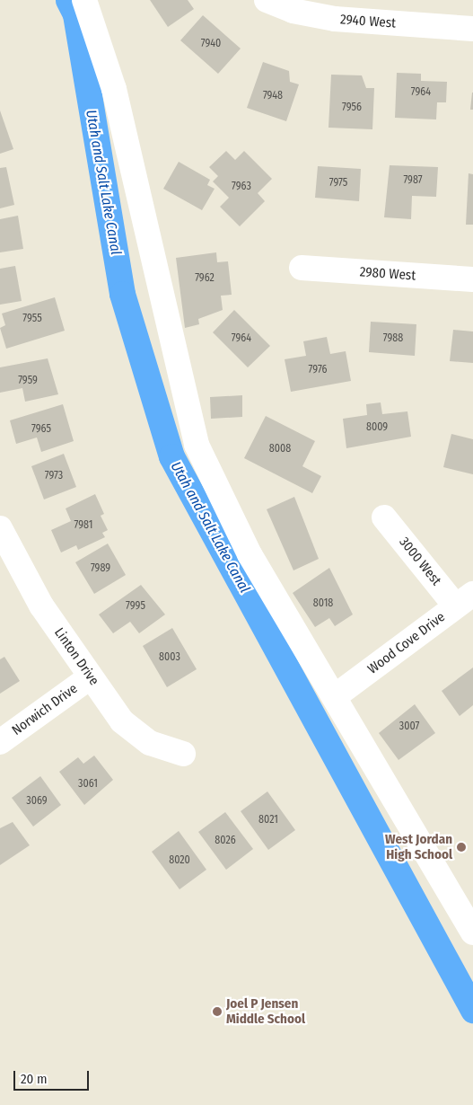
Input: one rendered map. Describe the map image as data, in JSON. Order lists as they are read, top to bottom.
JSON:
{
  "streets": {
    "street": [
      "2940 West",
      "2980 West",
      "3000 West",
      "Wood Cove Drive",
      "Linton Drive",
      "Norwich Drive"
    ]
  },
  "crossings": [
    ["3000 West", "Wood Cove Drive"],
    ["Linton Drive", "Norwich Drive"]
  ],
  "water": ["Utah and Salt Lake Canal"],
  "places": ["West Jordan High School", "Joel P Jensen Middle School"],
  "house_numbers": [
    "7940",
    "7964",
    "7948",
    "7956",
    "7987",
    "7975",
    "7963",
    "7962",
    "7955",
    "7964",
    "7988",
    "7976",
    "7959",
    "8009",
    "7965",
    "8008",
    "7973",
    "7981",
    "7989",
    "8018",
    "7995",
    "8003",
    "3007",
    "3061",
    "3069",
    "8021",
    "8026",
    "8020"
  ],
  "scale_bar": "20 m"
}
